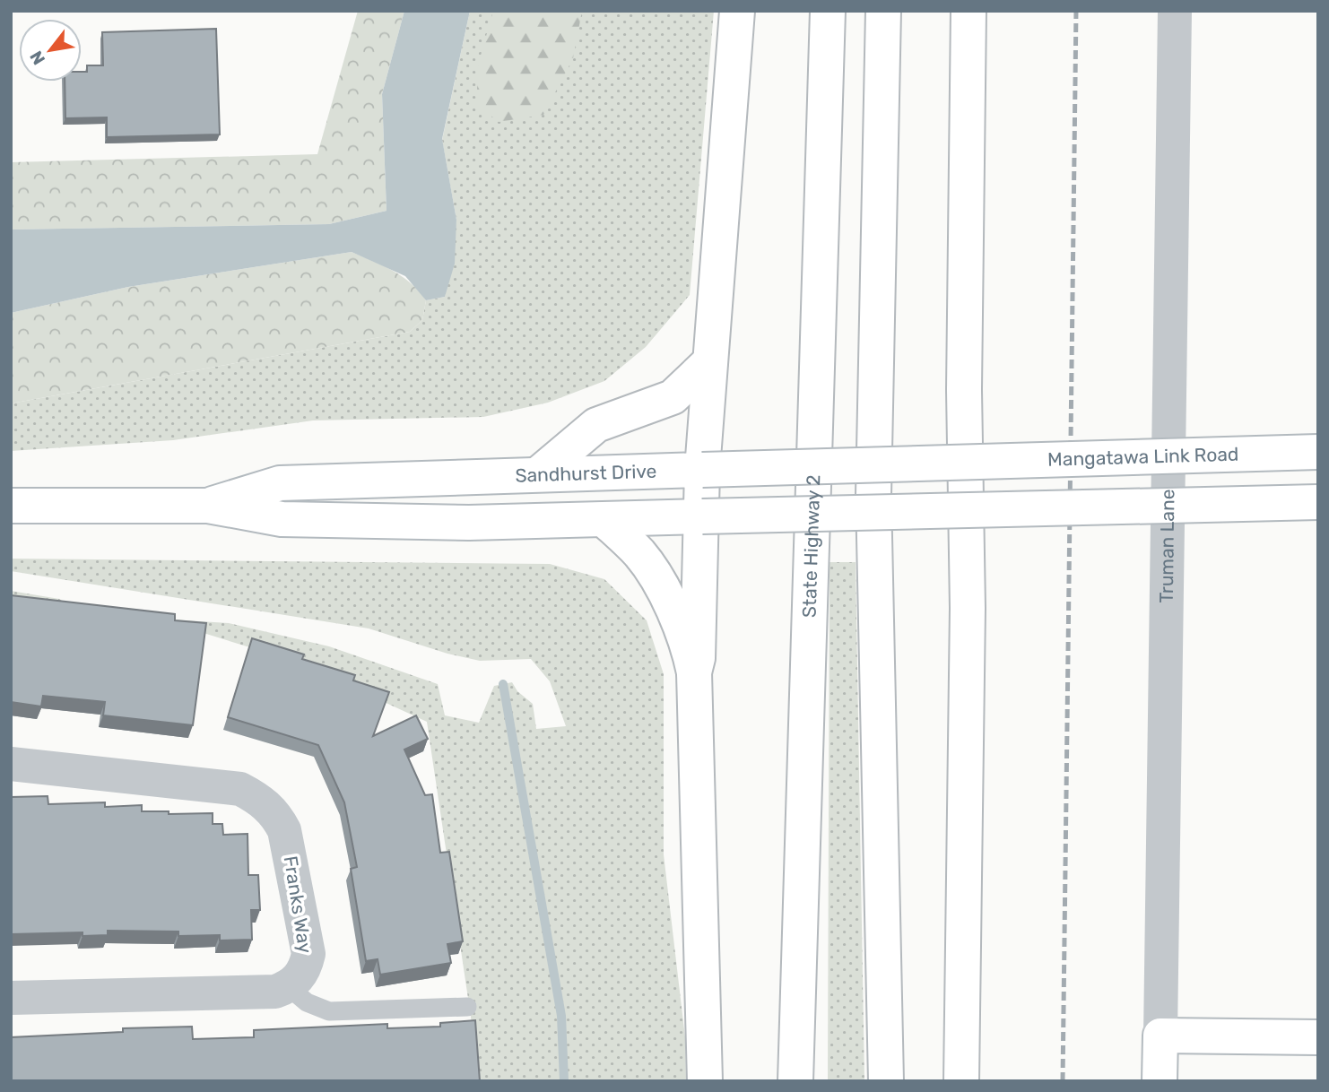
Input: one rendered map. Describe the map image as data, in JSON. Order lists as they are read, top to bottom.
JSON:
{
  "streets": {
    "main road": [
      "Mangatawa Link Road",
      "Sandhurst Drive",
      "State Highway 2",
      "Truman Lane"
    ],
    "street": ["Franks Way"]
  },
  "crossings": [
    ["Mangatawa Link Road", "Sandhurst Drive"]
  ],
  "north": "bottom left"
}
